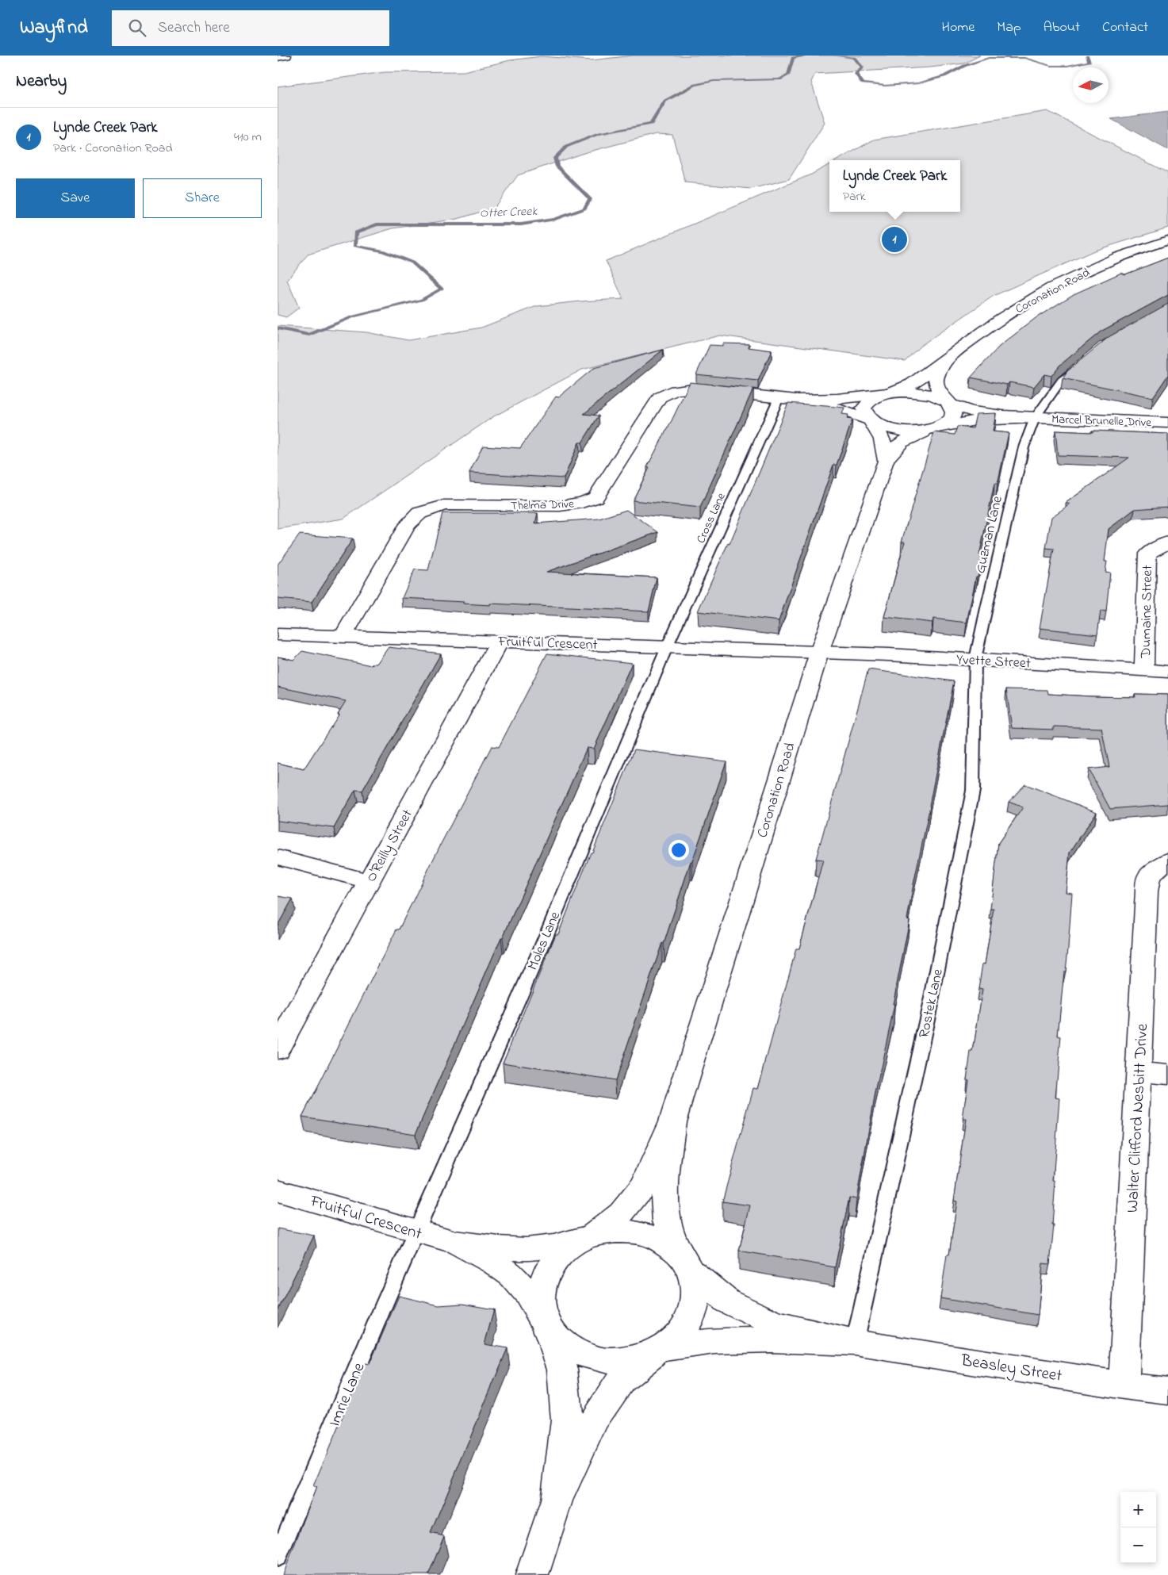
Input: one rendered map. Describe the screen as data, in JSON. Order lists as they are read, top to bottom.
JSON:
{
  "streets": {
    "street": [
      "Coronation Road",
      "Marcel Brunelle Drive",
      "Thelma Drive",
      "Dumaine Street",
      "Fruitful Crescent",
      "Yvette Street",
      "O'Reilly Street",
      "Walter Clifford Nesbitt Drive",
      "Beasley Street"
    ],
    "lane": [
      "Cross Lane",
      "Guzman Lane",
      "Moles Lane",
      "Rostek Lane",
      "Imrie Lane"
    ]
  },
  "crossings": [
    ["Coronation Road", "Marcel Brunelle Drive"],
    ["Coronation Road", "Fruitful Crescent"],
    ["Coronation Road", "Yvette Street"],
    ["Coronation Road", "Beasley Street"],
    ["Marcel Brunelle Drive", "Guzman Lane"],
    ["Thelma Drive", "Cross Lane"],
    ["Thelma Drive", "Fruitful Crescent"],
    ["Cross Lane", "Fruitful Crescent"],
    ["Cross Lane", "Moles Lane"],
    ["Guzman Lane", "Yvette Street"],
    ["Guzman Lane", "Rostek Lane"],
    ["Dumaine Street", "Yvette Street"],
    ["Fruitful Crescent", "Yvette Street"],
    ["Fruitful Crescent", "O'Reilly Street"],
    ["Fruitful Crescent", "Moles Lane"],
    ["Fruitful Crescent", "Beasley Street"],
    ["Fruitful Crescent", "Imrie Lane"],
    ["Yvette Street", "Rostek Lane"],
    ["Moles Lane", "Imrie Lane"],
    ["Rostek Lane", "Beasley Street"],
    ["Walter Clifford Nesbitt Drive", "Beasley Street"]
  ],
  "water": ["Otter Creek"],
  "north": "left",
  "page": {
    "header": "Wayfind",
    "search": "Search here",
    "nav": [
      "Home",
      "Map",
      "About",
      "Contact"
    ],
    "heading": "Nearby",
    "list": [
      {
        "mark": "1",
        "name": "Lynde Creek Park",
        "note": "Park · Coronation Road",
        "value": "410 m"
      }
    ],
    "popup": ["Lynde Creek Park", "Park"],
    "buttons": ["Save", "Share"],
    "pins": "1",
    "map_buttons": ["+", "−"]
  }
}
